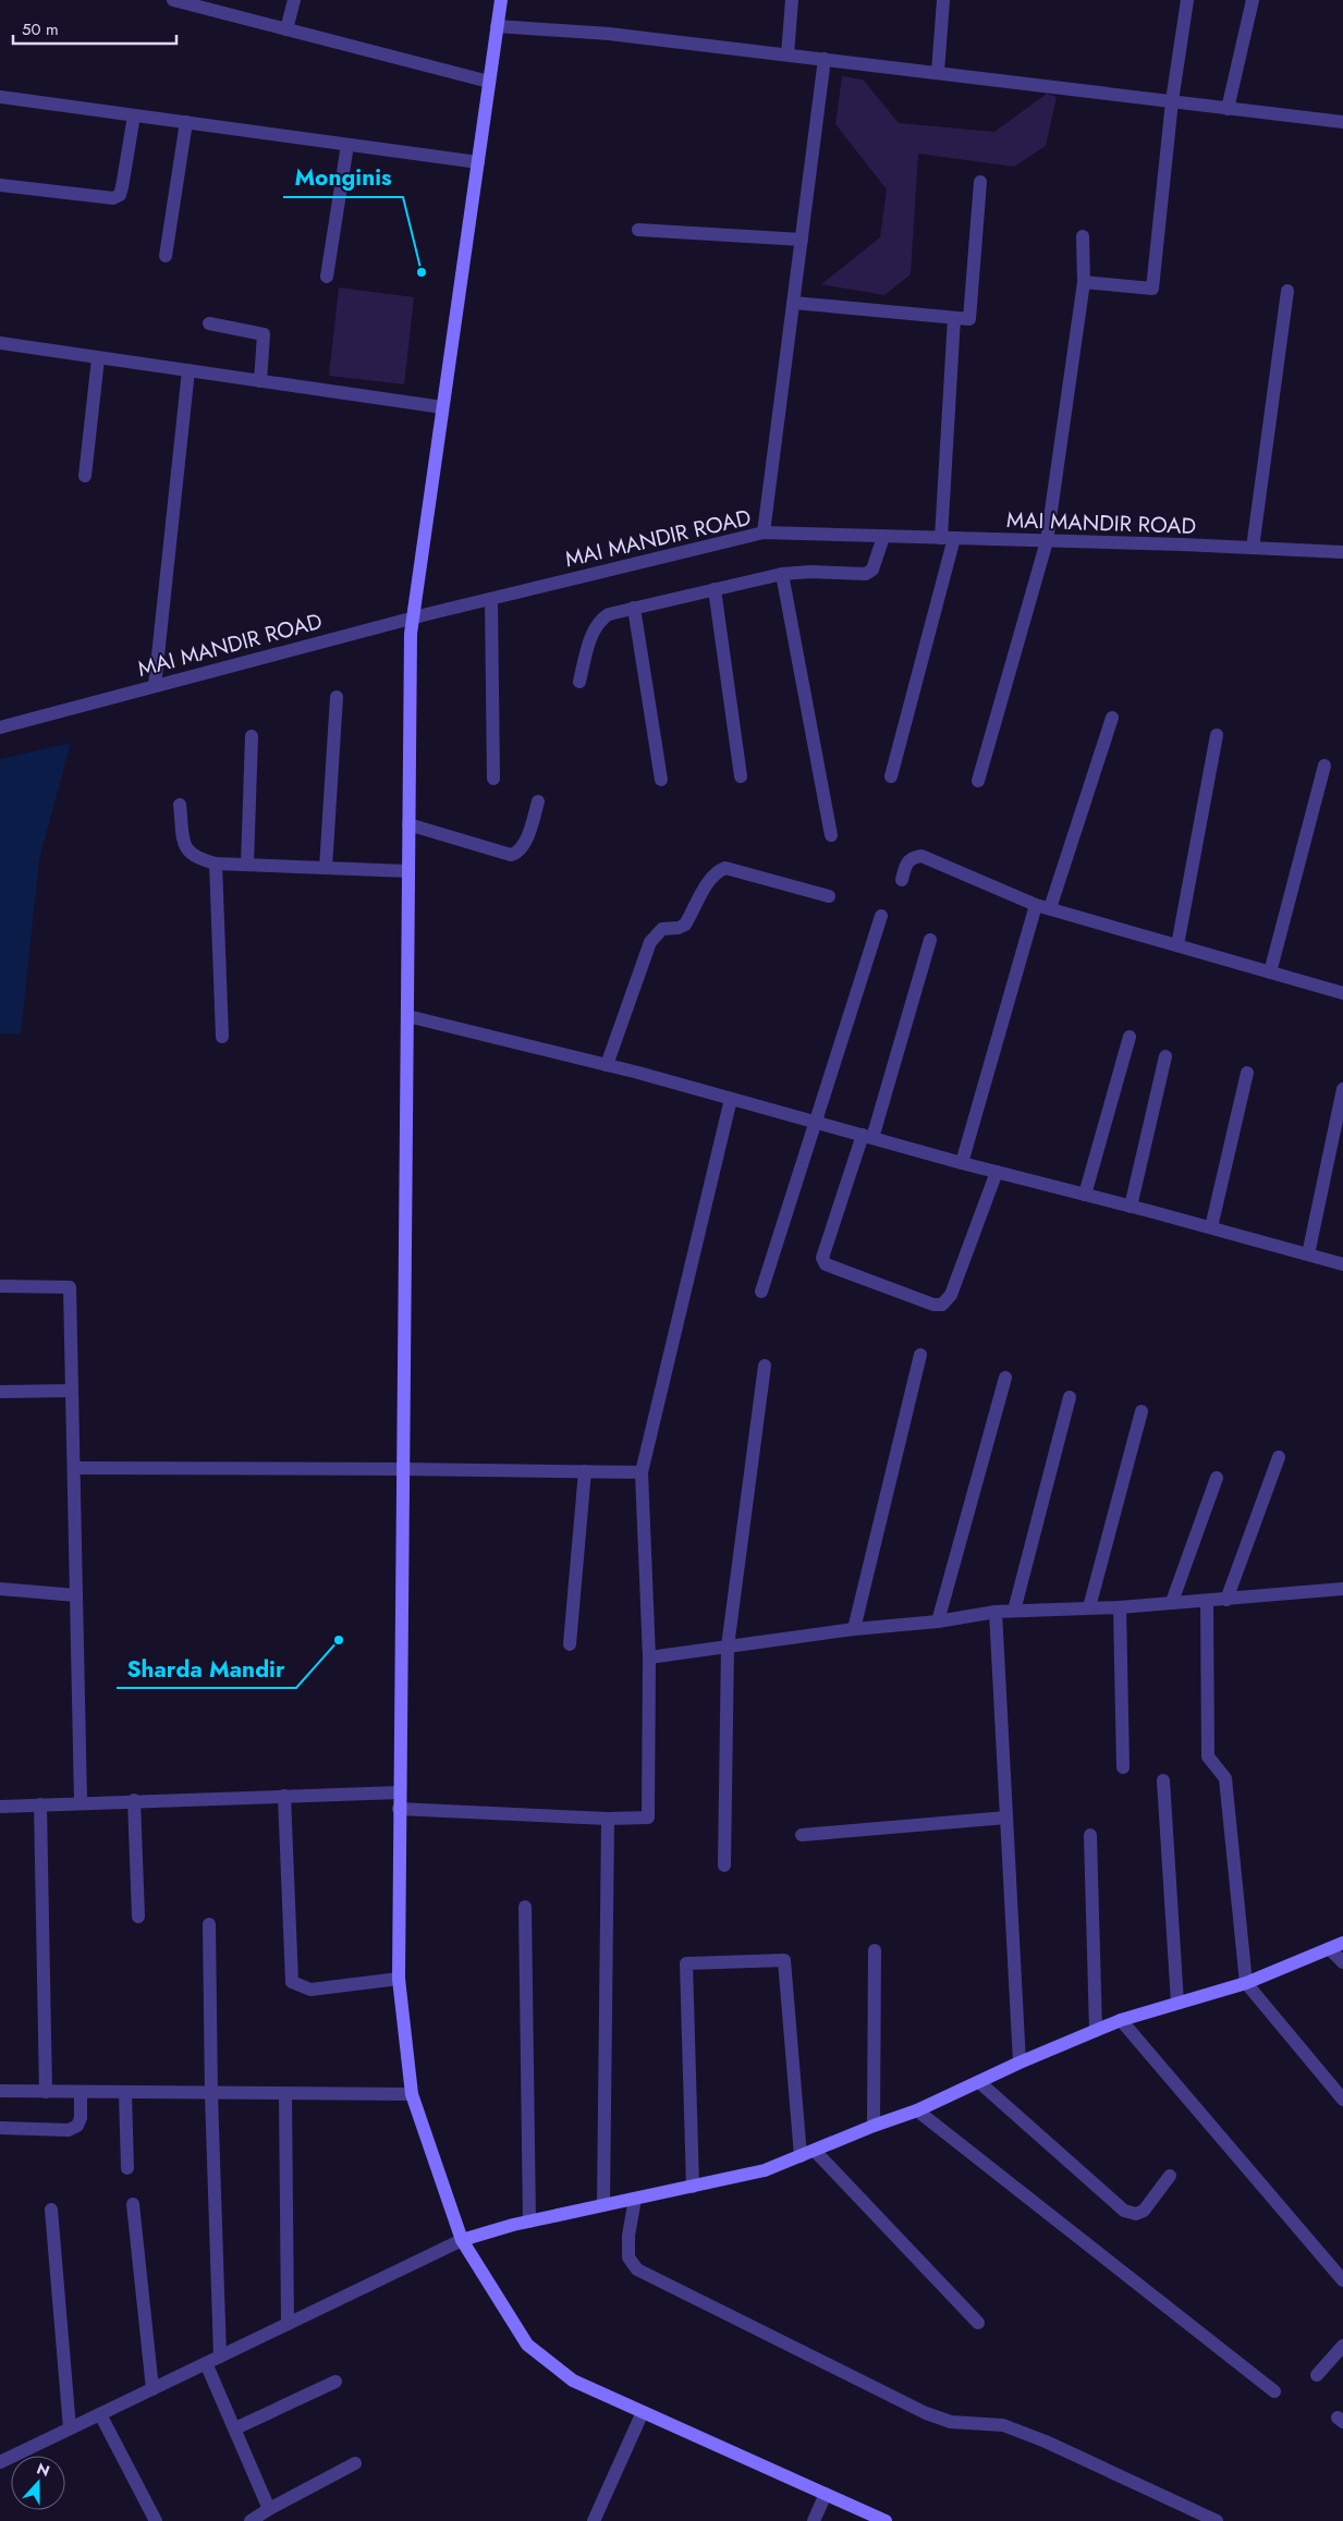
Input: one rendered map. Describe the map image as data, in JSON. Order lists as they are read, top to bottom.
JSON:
{
  "streets": {
    "street": ["MAI MANDIR ROAD"]
  },
  "places": ["Monginis", "Sharda Mandir"],
  "scale_bar": "50 m",
  "north": "top"
}
